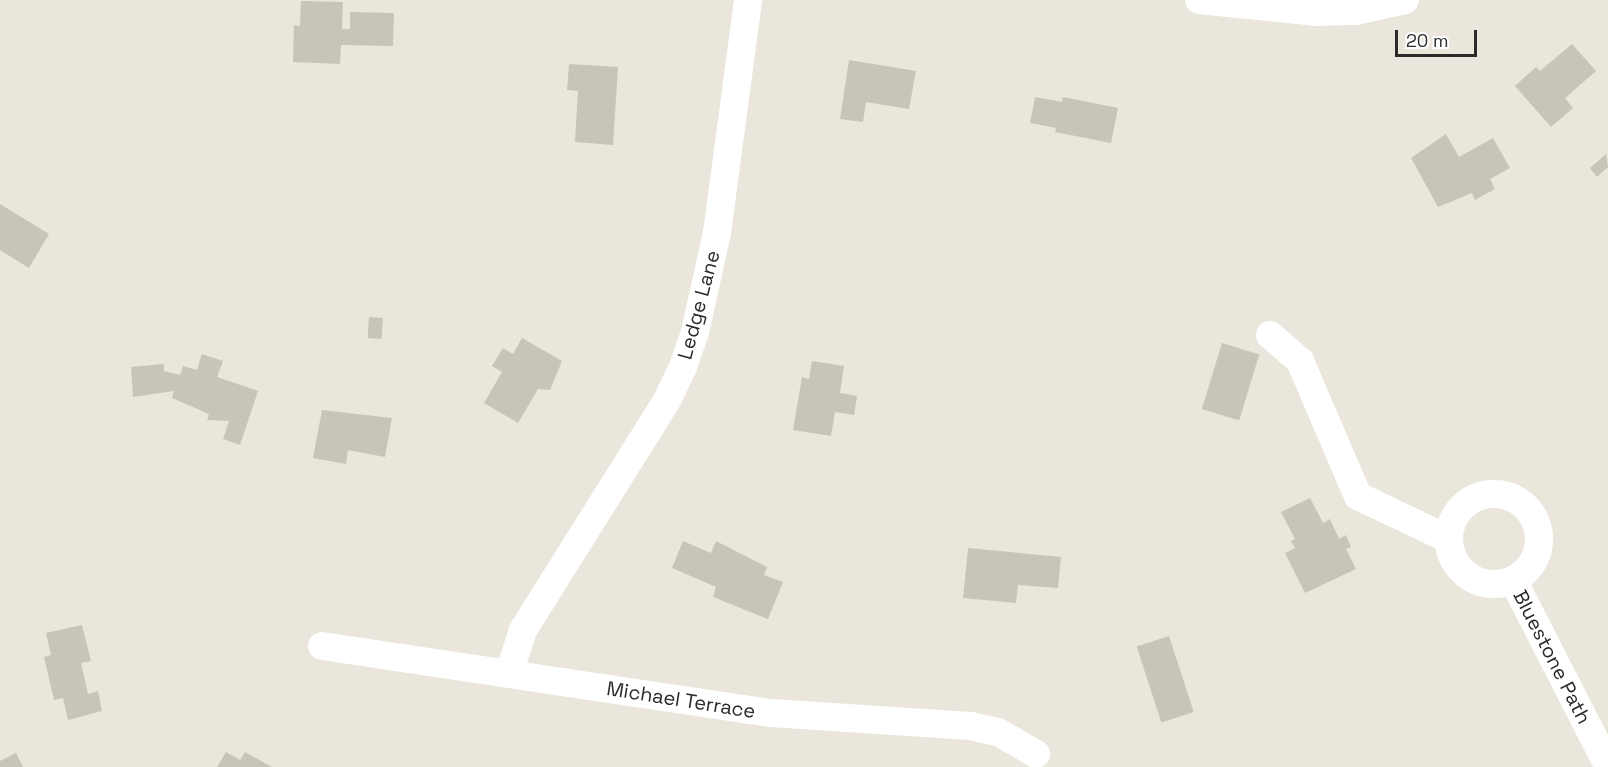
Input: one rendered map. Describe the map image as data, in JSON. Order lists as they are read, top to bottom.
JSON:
{
  "streets": {
    "street": ["Ledge Lane", "Bluestone Path", "Michael Terrace"]
  },
  "crossings": [
    ["Ledge Lane", "Michael Terrace"]
  ],
  "scale_bar": "20 m"
}
